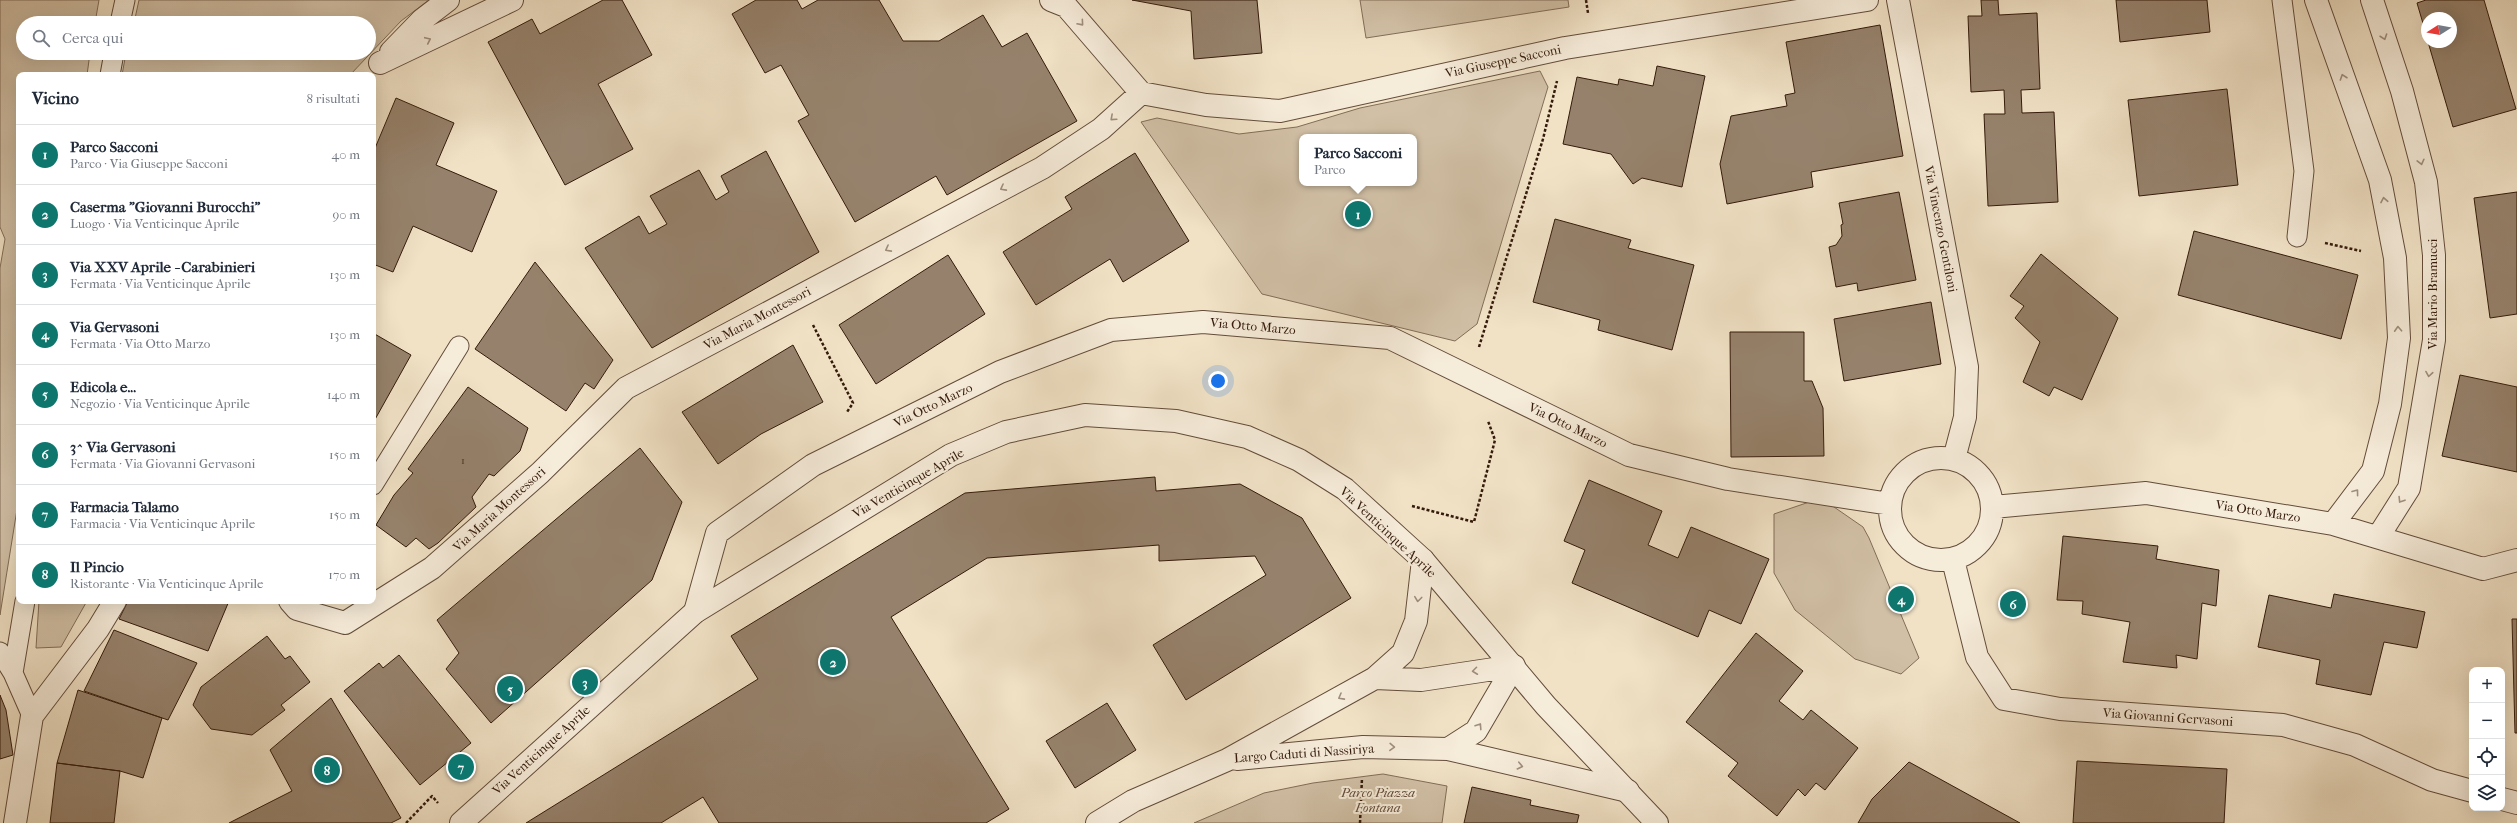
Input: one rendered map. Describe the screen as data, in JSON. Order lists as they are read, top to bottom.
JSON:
{
  "streets": {
    "street": [
      "Via Giuseppe Sacconi",
      "Via Vincenzo Gentiloni",
      "Via Mario Bramucci",
      "Via Maria Montessori",
      "Via Otto Marzo",
      "Via Venticinque Aprile",
      "Via Giovanni Gervasoni",
      "Largo Caduti di Nassiriya"
    ]
  },
  "crossings": [
    ["Via Giuseppe Sacconi", "Via Maria Montessori"],
    ["Via Vincenzo Gentiloni", "Via Otto Marzo"],
    ["Via Vincenzo Gentiloni", "Via Giovanni Gervasoni"],
    ["Via Mario Bramucci", "Via Otto Marzo"],
    ["Via Otto Marzo", "Via Venticinque Aprile"],
    ["Via Otto Marzo", "Via Giovanni Gervasoni"],
    ["Via Venticinque Aprile", "Largo Caduti di Nassiriya"]
  ],
  "one_way": ["Via Maria Montessori"],
  "parks": ["Parco Piazza Fontana"],
  "house_numbers": ["1"],
  "north": "left",
  "page": {
    "search": "Cerca qui",
    "heading": ["Vicino", "8 risultati"],
    "list": [
      {
        "mark": "1",
        "name": "Parco Sacconi",
        "note": "Parco · Via Giuseppe Sacconi",
        "value": "40 m"
      },
      {
        "mark": "2",
        "name": "Caserma \"Giovanni Burocchi\"",
        "note": "Luogo · Via Venticinque Aprile",
        "value": "90 m"
      },
      {
        "mark": "3",
        "name": "Via XXV Aprile - Carabinieri",
        "note": "Fermata · Via Venticinque Aprile",
        "value": "130 m"
      },
      {
        "mark": "4",
        "name": "Via Gervasoni",
        "note": "Fermata · Via Otto Marzo",
        "value": "130 m"
      },
      {
        "mark": "5",
        "name": "Edicola e...",
        "note": "Negozio · Via Venticinque Aprile",
        "value": "140 m"
      },
      {
        "mark": "6",
        "name": "3^ Via Gervasoni",
        "note": "Fermata · Via Giovanni Gervasoni",
        "value": "150 m"
      },
      {
        "mark": "7",
        "name": "Farmacia Talamo",
        "note": "Farmacia · Via Venticinque Aprile",
        "value": "150 m"
      },
      {
        "mark": "8",
        "name": "Il Pincio",
        "note": "Ristorante · Via Venticinque Aprile",
        "value": "170 m"
      }
    ],
    "popup": ["Parco Sacconi", "Parco"],
    "pins": [
      "1",
      "4",
      "6",
      "2",
      "3",
      "5",
      "7",
      "8"
    ],
    "map_buttons": ["+", "−"]
  }
}
